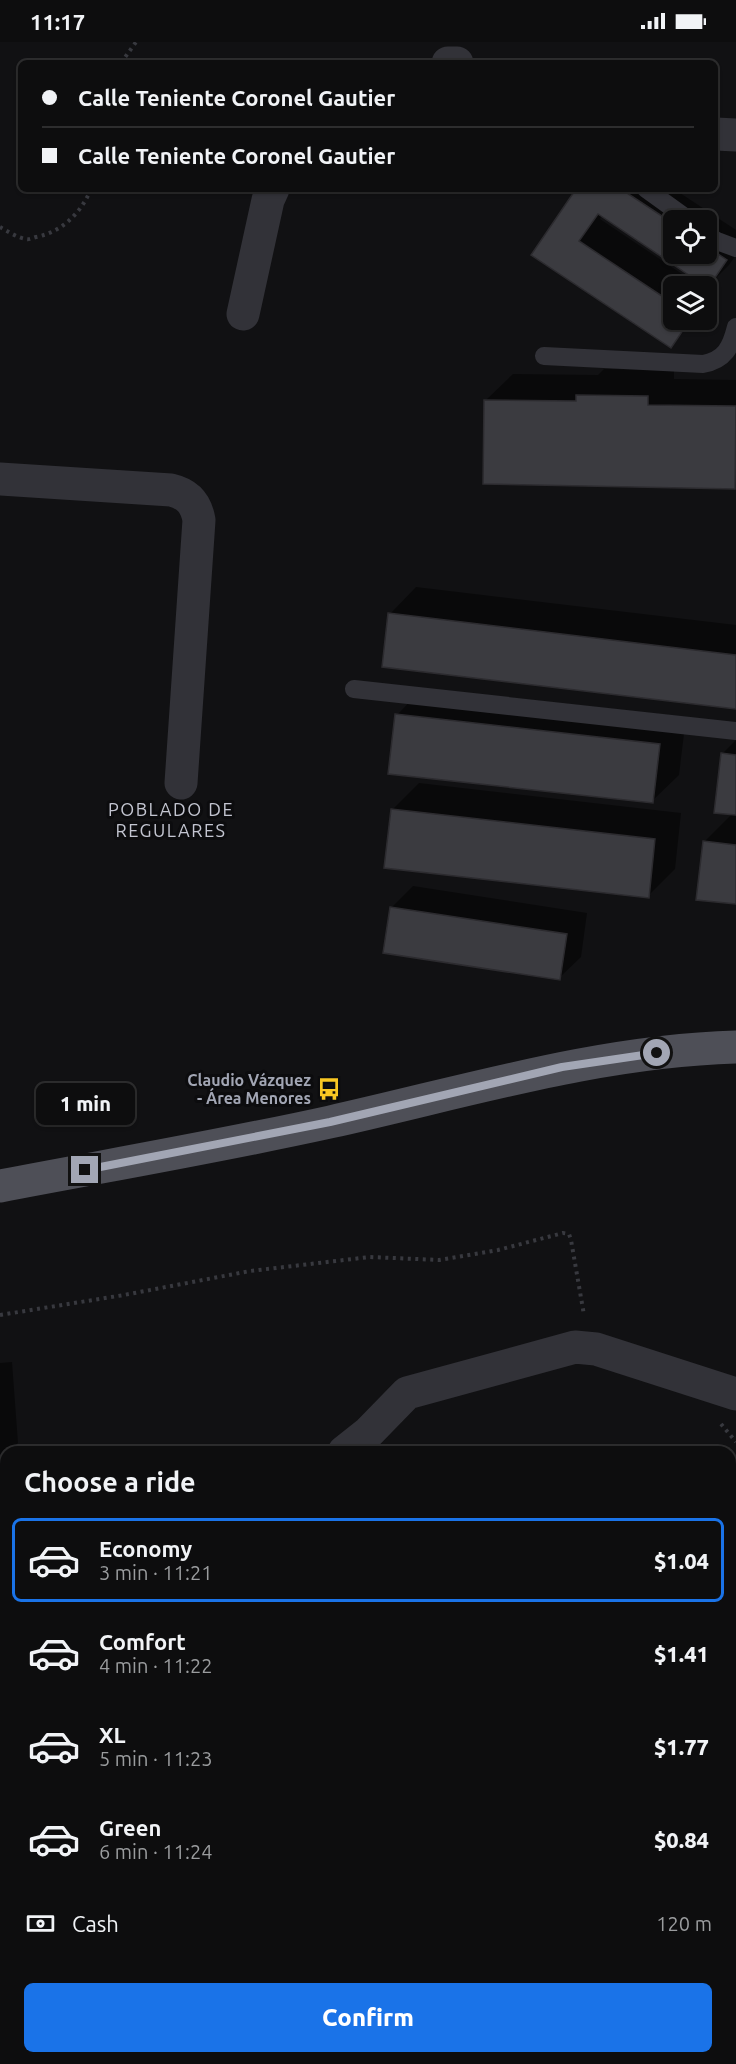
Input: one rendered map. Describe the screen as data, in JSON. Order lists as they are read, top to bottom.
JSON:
{
  "districts": ["POBLADO DE REGULARES"],
  "places": {
    "bus stop": ["Claudio Vázquez - Área Menores"]
  },
  "page": {
    "status": "11:17",
    "banner": ["Calle Teniente Coronel Gautier", "Calle Teniente Coronel Gautier"],
    "bubble": "1 min",
    "heading": "Choose a ride",
    "list": [
      {
        "name": "Economy",
        "note": "3 min · 11:21",
        "value": "$1.04"
      },
      {
        "name": "Comfort",
        "note": "4 min · 11:22",
        "value": "$1.41"
      },
      {
        "name": "XL",
        "note": "5 min · 11:23",
        "value": "$1.77"
      },
      {
        "name": "Green",
        "note": "6 min · 11:24",
        "value": "$0.84"
      }
    ],
    "pay": ["Cash", "120 m"],
    "buttons": "Confirm"
  }
}
